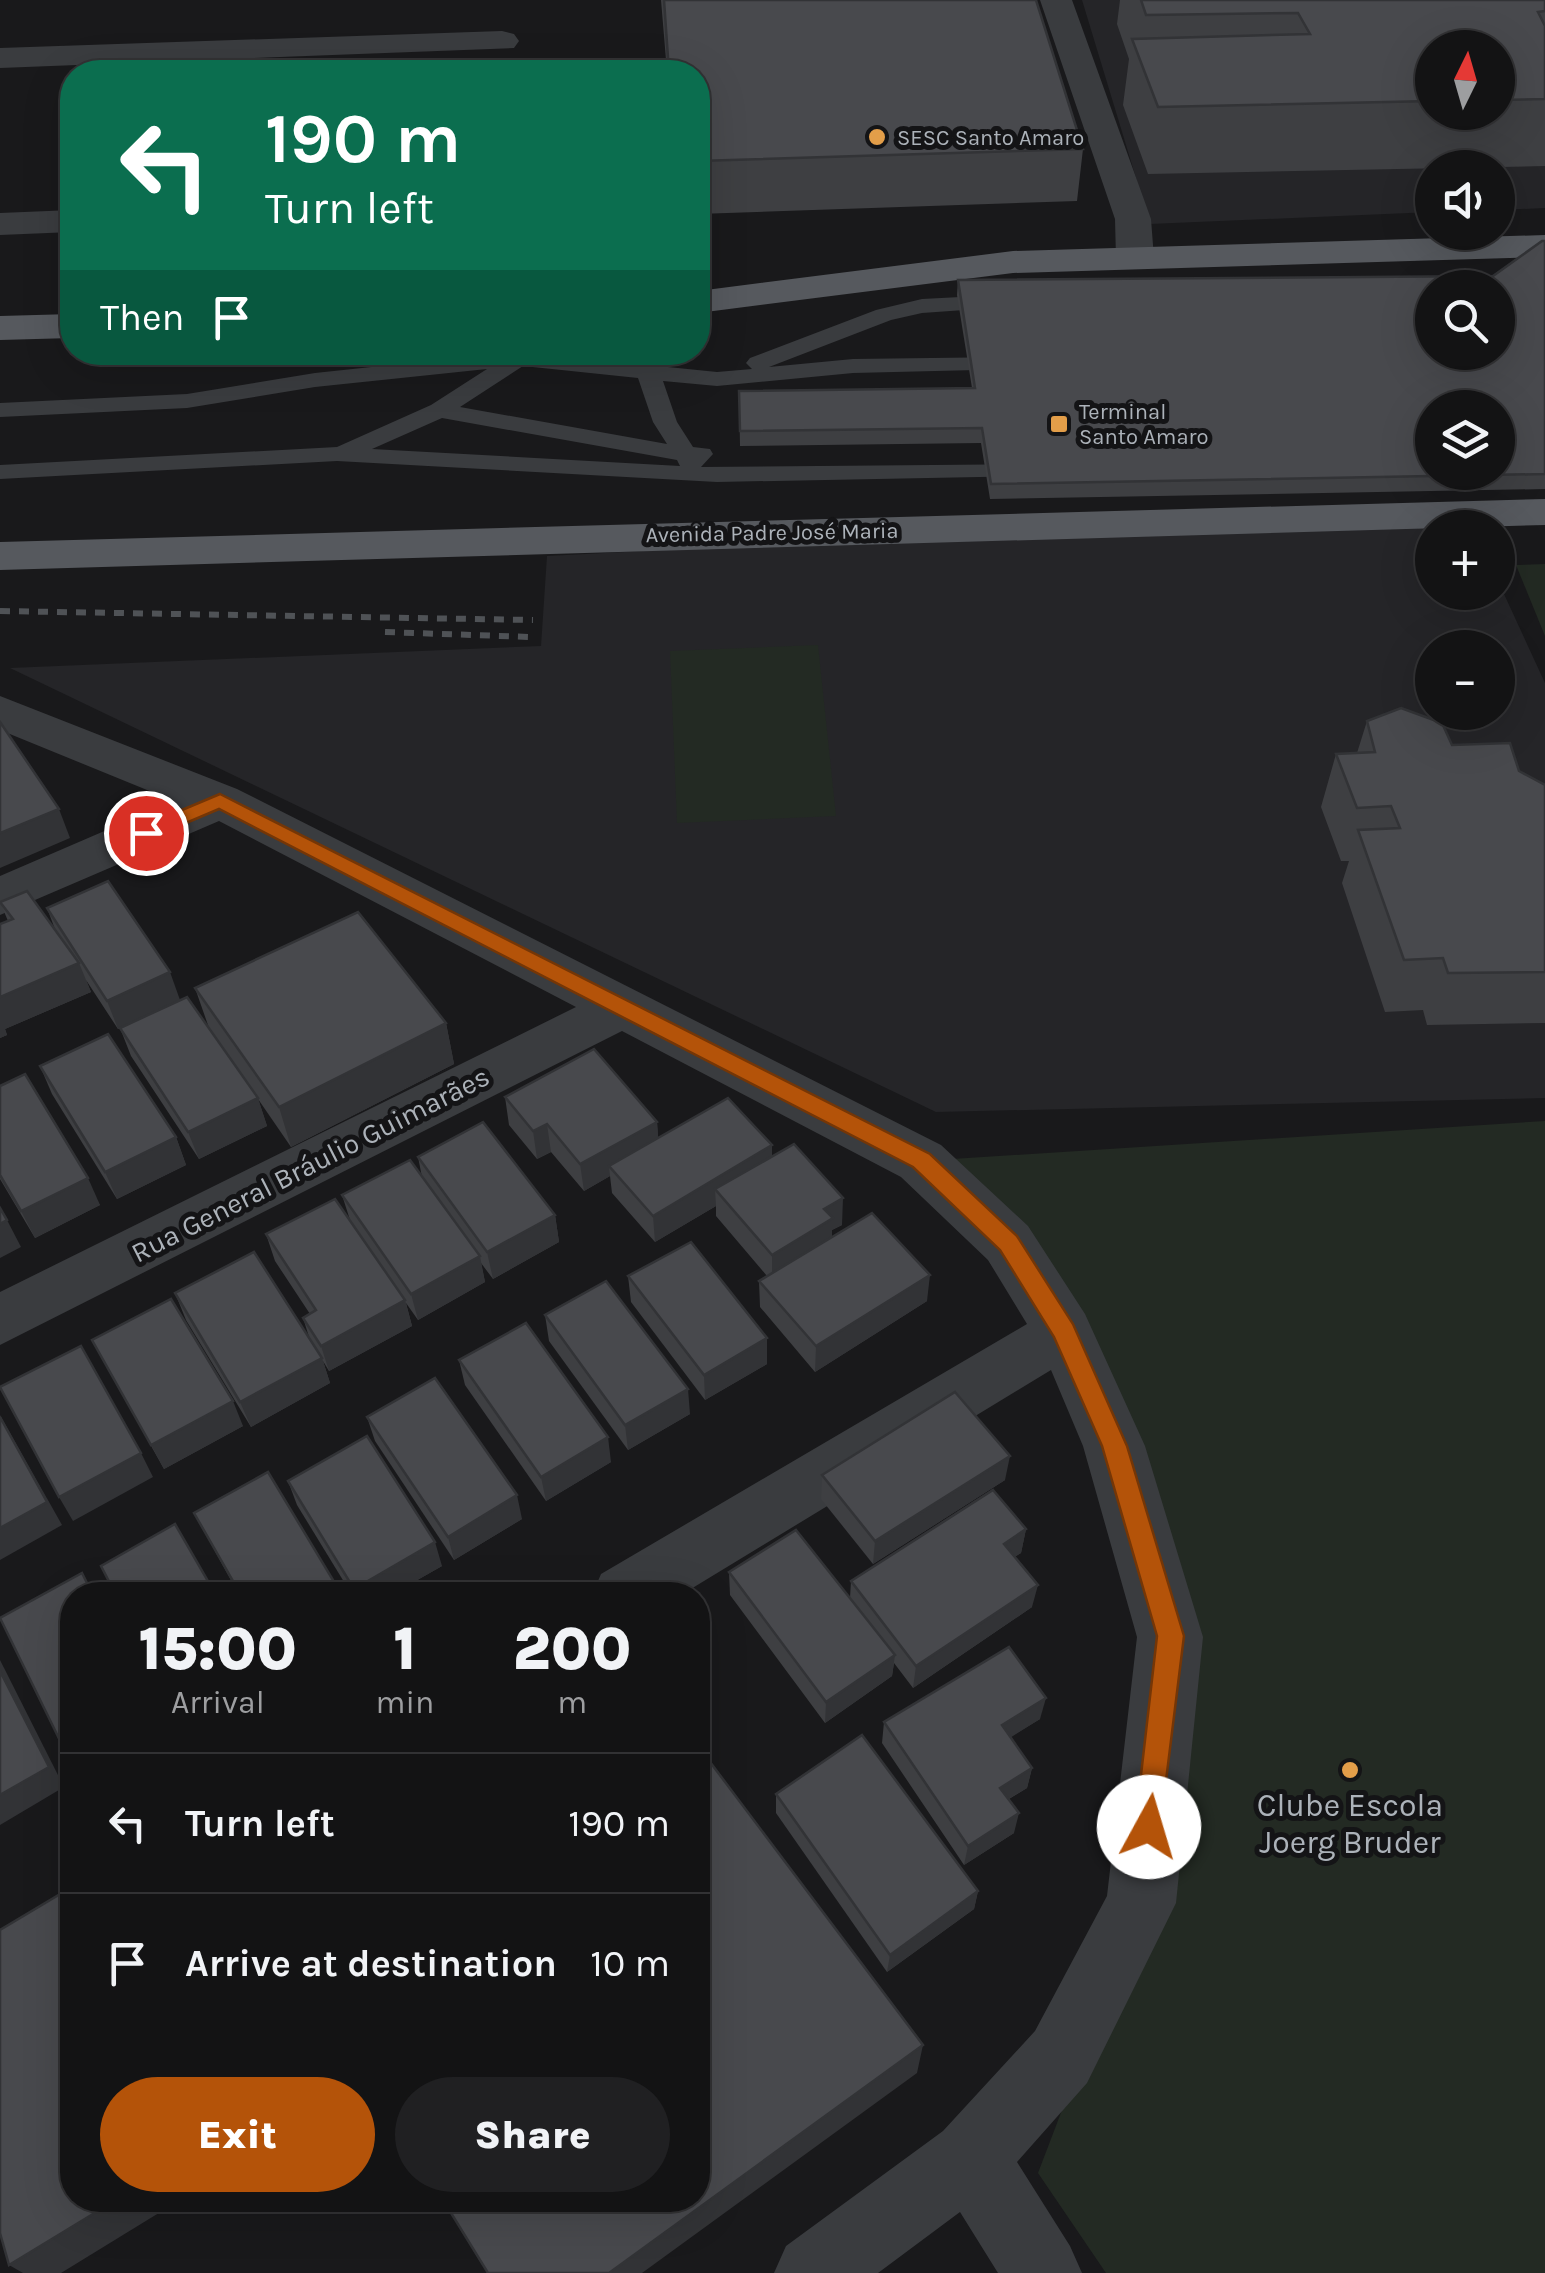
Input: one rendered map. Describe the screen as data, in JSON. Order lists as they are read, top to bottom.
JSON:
{
  "streets": {
    "main road": ["Avenida Padre José Maria"],
    "street": ["Rua General Bráulio Guimarães"]
  },
  "places": {
    "other": ["SESC Santo Amaro", "Clube Escola Joerg Bruder"],
    "transit": ["Terminal Santo Amaro"]
  },
  "north": "top",
  "page": {
    "map_buttons": ["+", "−"],
    "turn": ["190 m", "Turn left"],
    "then": "Then",
    "eta": [
      "15:00",
      "Arrival",
      "1",
      "min",
      "200",
      "m"
    ],
    "list": [
      {
        "name": "Turn left",
        "value": "190 m"
      },
      {
        "name": "Arrive at destination",
        "value": "10 m"
      }
    ],
    "buttons": ["Exit", "Share"]
  }
}
